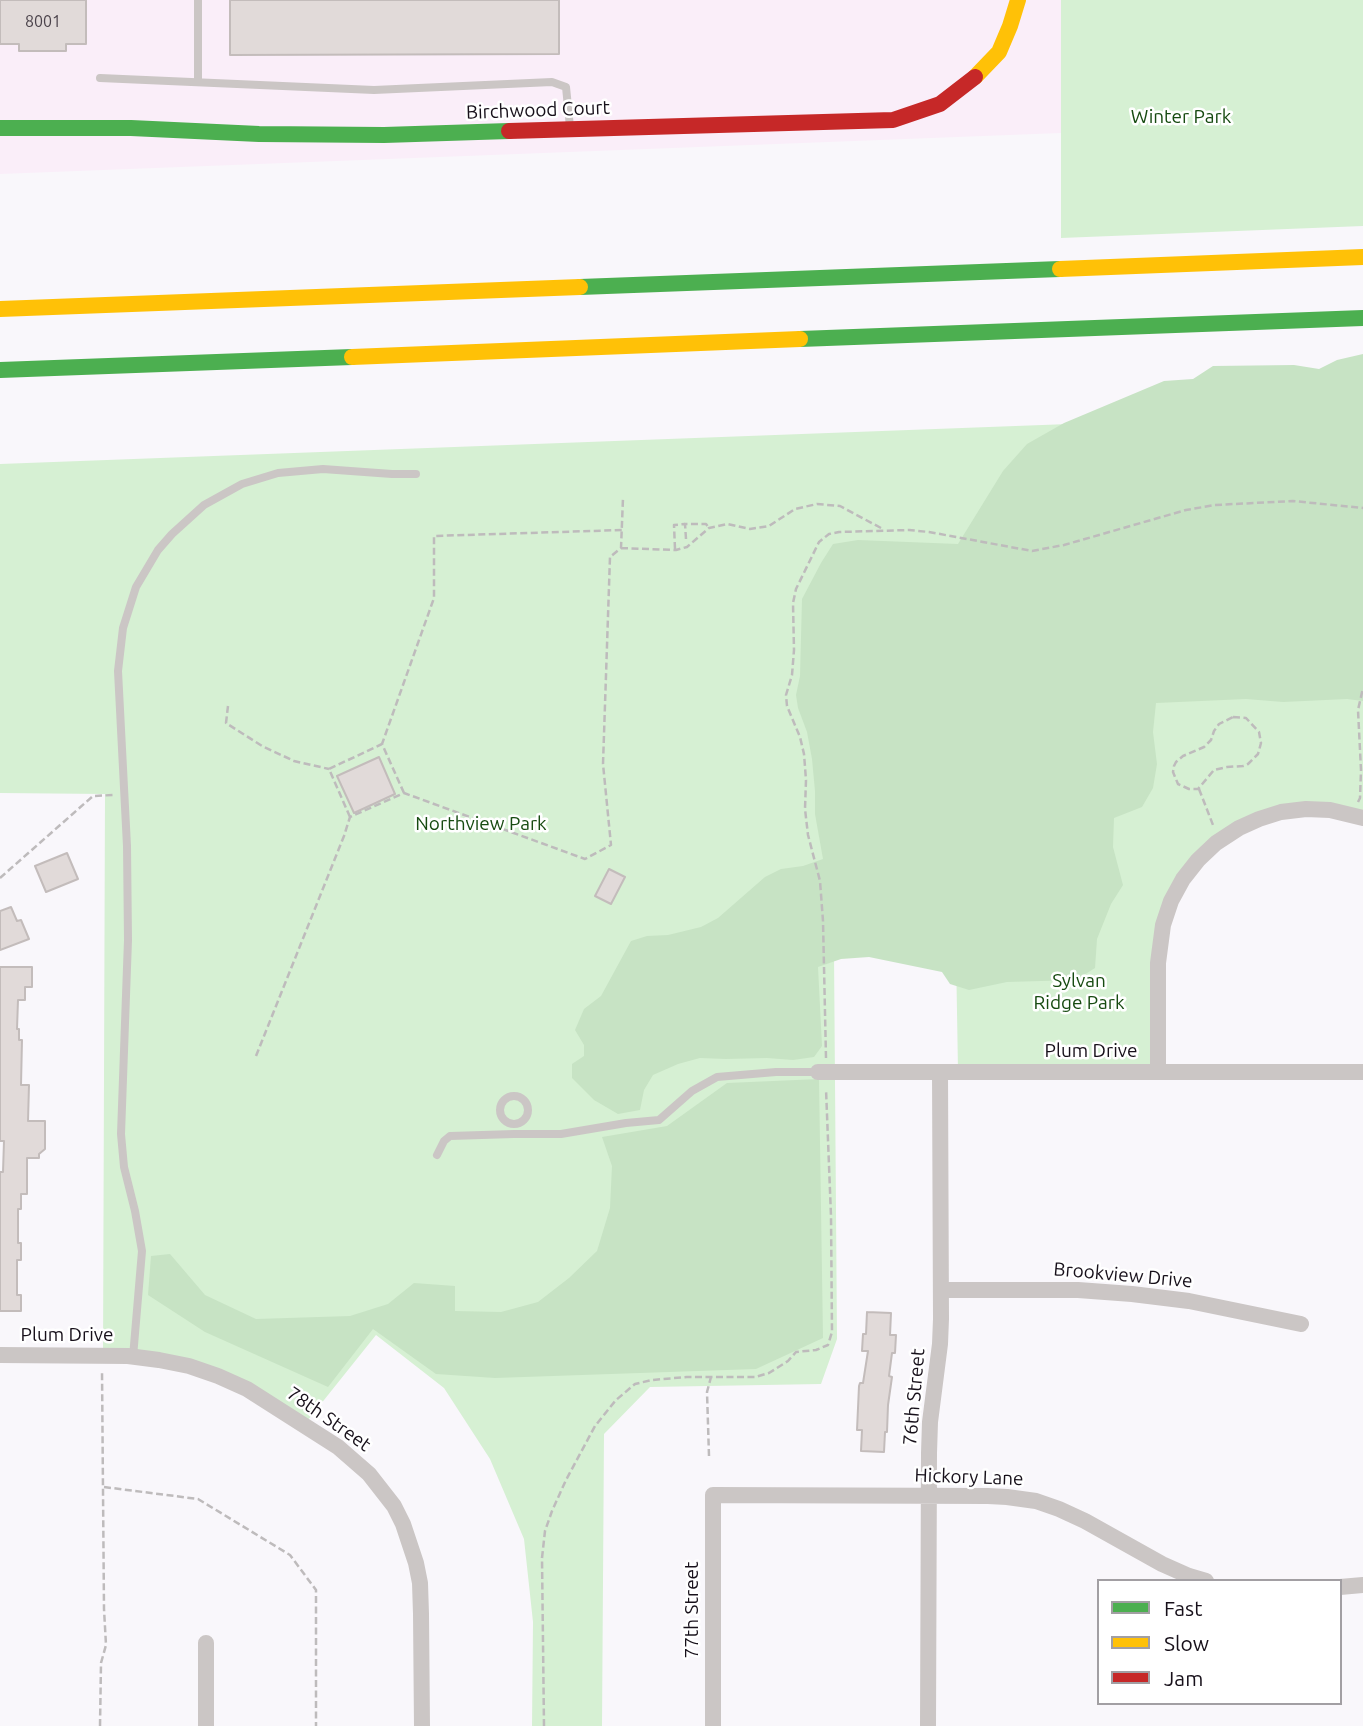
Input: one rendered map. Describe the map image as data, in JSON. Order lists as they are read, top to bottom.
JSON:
{
  "streets": {
    "main road": ["Birchwood Court"],
    "street": [
      "Plum Drive",
      "Brookview Drive",
      "76th Street",
      "78th Street",
      "Hickory Lane",
      "77th Street"
    ]
  },
  "crossings": [
    ["Plum Drive", "76th Street"],
    ["Plum Drive", "78th Street"],
    ["Brookview Drive", "76th Street"],
    ["76th Street", "Hickory Lane"],
    ["Hickory Lane", "77th Street"]
  ],
  "parks": ["Winter Park", "Northview Park", "Sylvan Ridge Park"],
  "house_numbers": ["8001"],
  "legend": ["Fast", "Slow", "Jam"]
}
